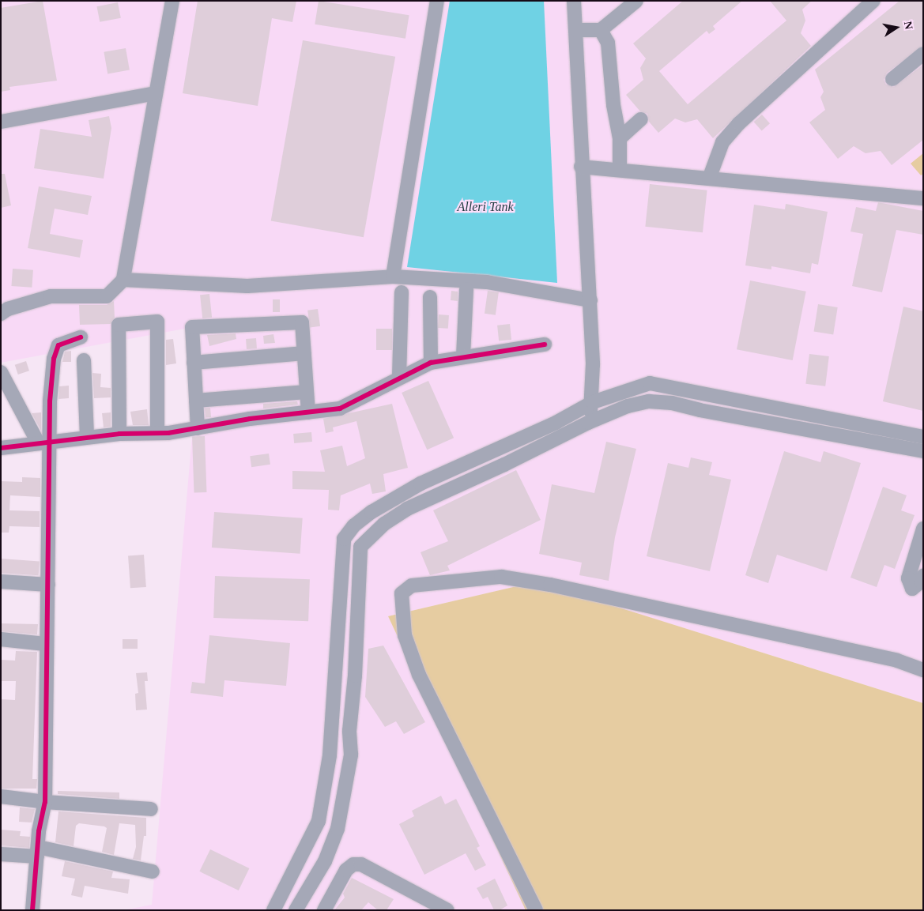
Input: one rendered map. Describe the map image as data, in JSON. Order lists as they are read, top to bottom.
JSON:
{
  "water": ["Alleri Tank"],
  "north": "right"
}
